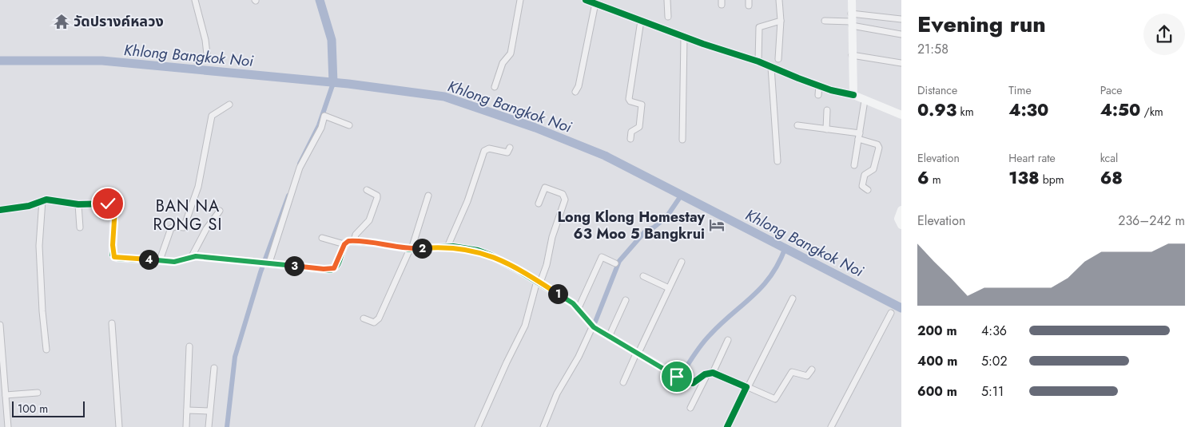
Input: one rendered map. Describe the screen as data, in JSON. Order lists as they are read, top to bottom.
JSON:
{
  "districts": ["BAN NA RONG SI"],
  "water": ["Khlong Bangkok Noi"],
  "places": {
    "temple": ["วัดปรางค์หลวง"],
    "hotel": ["Long Klong Homestay 63 Moo 5 Bangkrui"]
  },
  "scale_bar": "100 m",
  "page": {
    "heading": ["Evening run", "21:58"],
    "stats": [
      ["Distance", "0.93 km"],
      ["Time", "4:30"],
      ["Pace", "4:50 /km"],
      ["Elevation", "6 m"],
      ["Heart rate", "138 bpm"],
      ["kcal", "68"]
    ],
    "chart": ["Elevation", "236–242 m"],
    "pins": [
      "2",
      "4",
      "3",
      "1"
    ],
    "list": [
      {
        "name": "200 m",
        "note": "4:36"
      },
      {
        "name": "400 m",
        "note": "5:02"
      },
      {
        "name": "600 m",
        "note": "5:11"
      }
    ],
    "scale": "100 m"
  }
}
